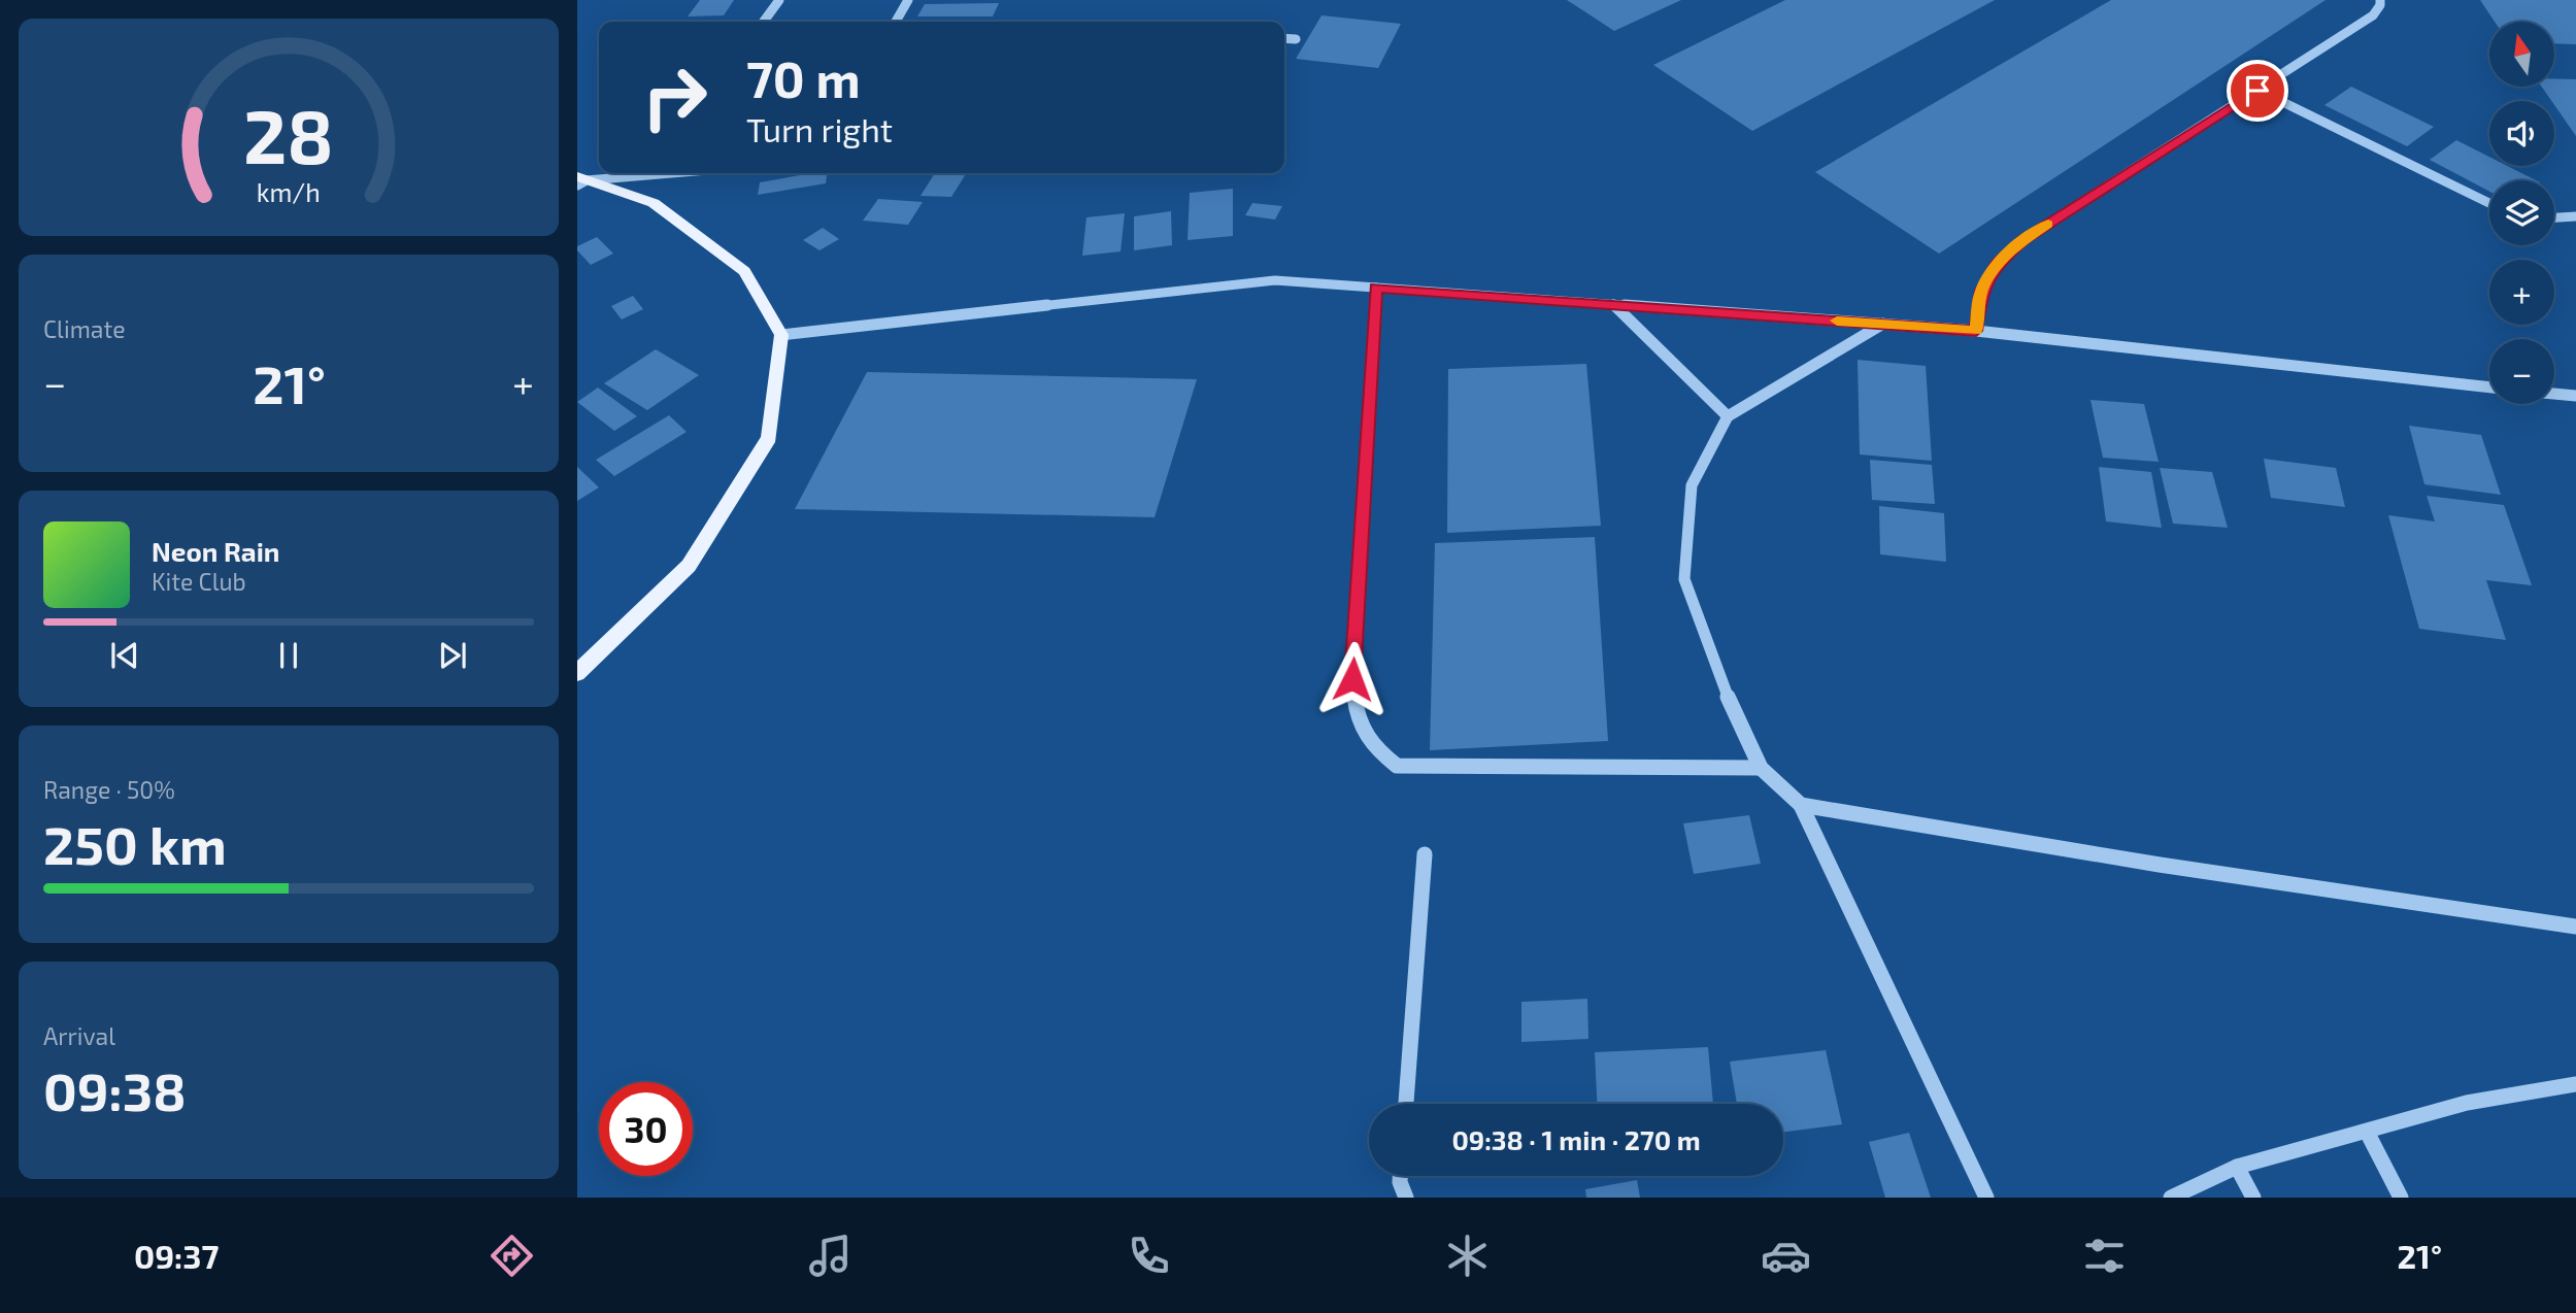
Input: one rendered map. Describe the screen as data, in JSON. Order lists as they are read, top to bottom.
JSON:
{
  "north": "top",
  "page": {
    "map_buttons": ["+", "−"],
    "turn": ["70 m", "Turn right"],
    "tile": [
      "Climate",
      ["Range · 50%", "250 km"],
      ["Arrival", "09:38"]
    ],
    "heat": ["−", "21°", "+"],
    "song": ["Neon Rain", "Kite Club"],
    "limit": "30",
    "trip": "09:38 · 1 min · 270 m",
    "tabs": ["09:37", "21°"],
    "gauge": ["28", "km/h"]
  }
}
